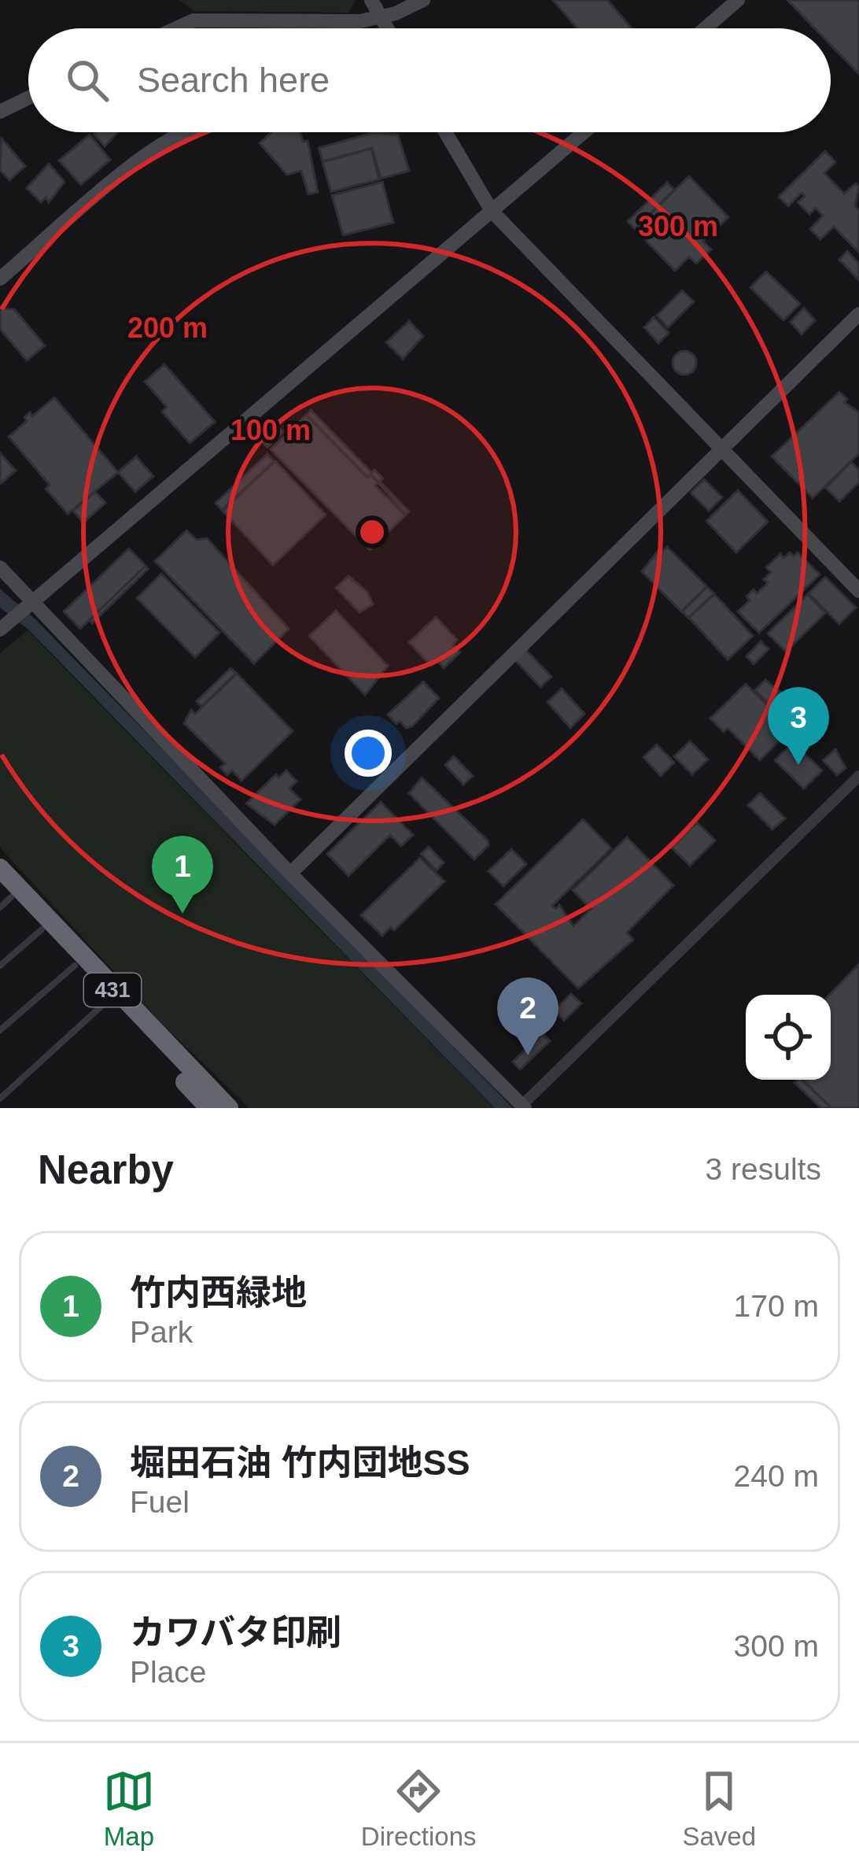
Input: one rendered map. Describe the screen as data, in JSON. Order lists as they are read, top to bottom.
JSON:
{
  "streets": {
    "highway": ["431"]
  },
  "page": {
    "search": "Search here",
    "pins": ["3", "1", "2"],
    "heading": ["Nearby", "3 results"],
    "list": [
      {
        "mark": "1",
        "name": "竹内西緑地",
        "note": "Park",
        "value": "170 m"
      },
      {
        "mark": "2",
        "name": "堀田石油 竹内団地SS",
        "note": "Fuel",
        "value": "240 m"
      },
      {
        "mark": "3",
        "name": "カワバタ印刷",
        "note": "Place",
        "value": "300 m"
      }
    ],
    "nav": ["Map", "Directions", "Saved"]
  },
  "rings": ["300 m", "200 m", "100 m"]
}
